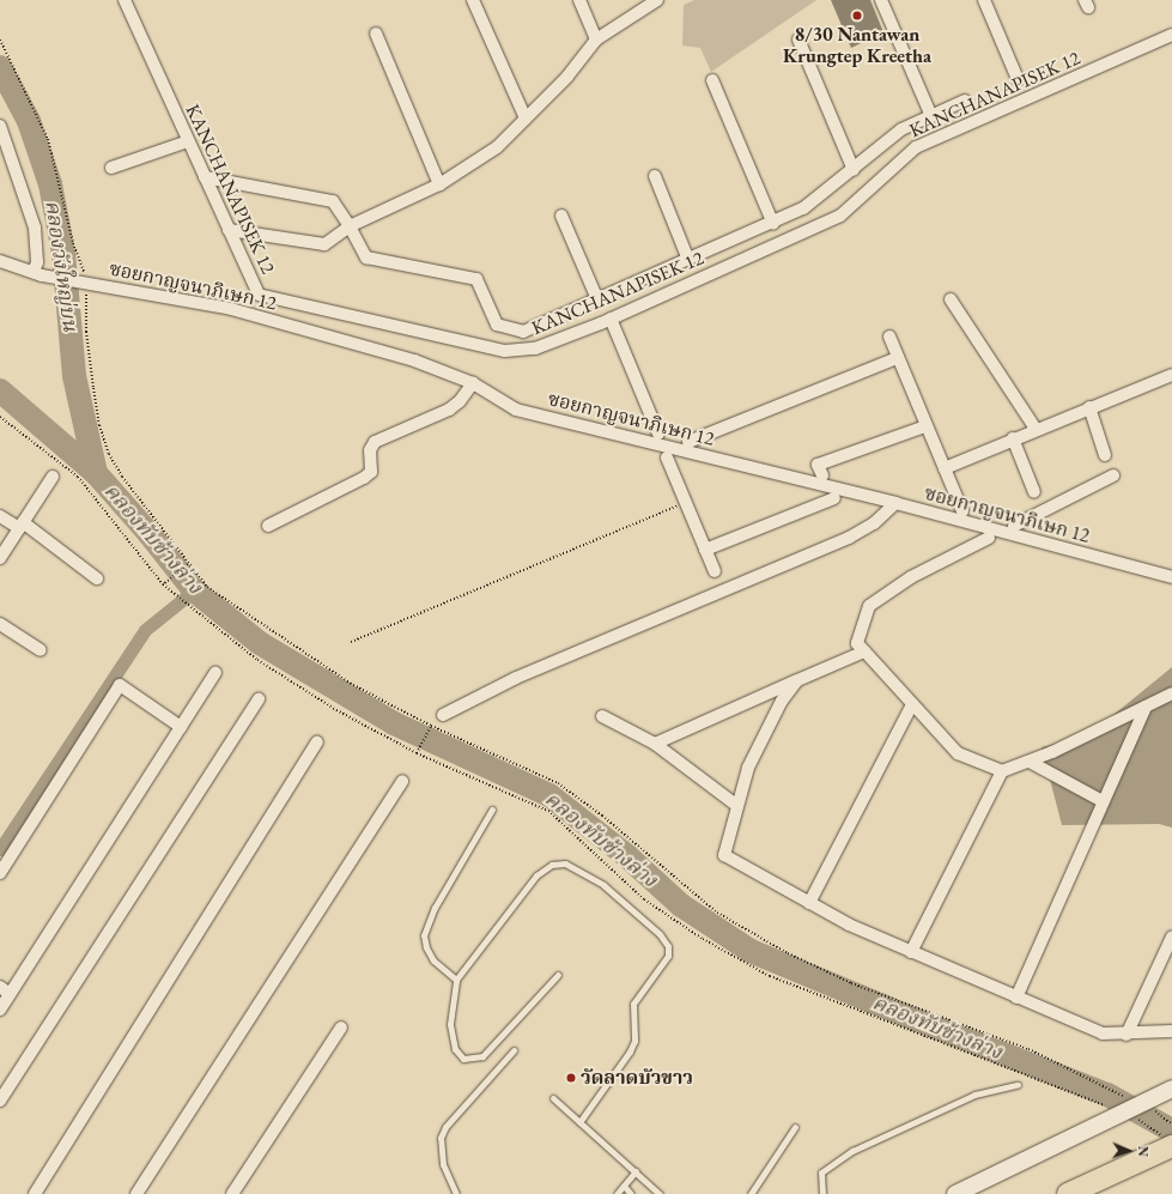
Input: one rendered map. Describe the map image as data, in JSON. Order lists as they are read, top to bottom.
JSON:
{
  "streets": {
    "street": ["KANCHANAPISEK 12", "ซอยกาญจนาภิเษก 12"]
  },
  "water": ["คลองวังใหญ่บน", "คลองทับช้างล่าง"],
  "places": ["8/30 Nantawan Krungtep Kreetha", "วัดลาดบัวขาว"],
  "north": "right"
}
